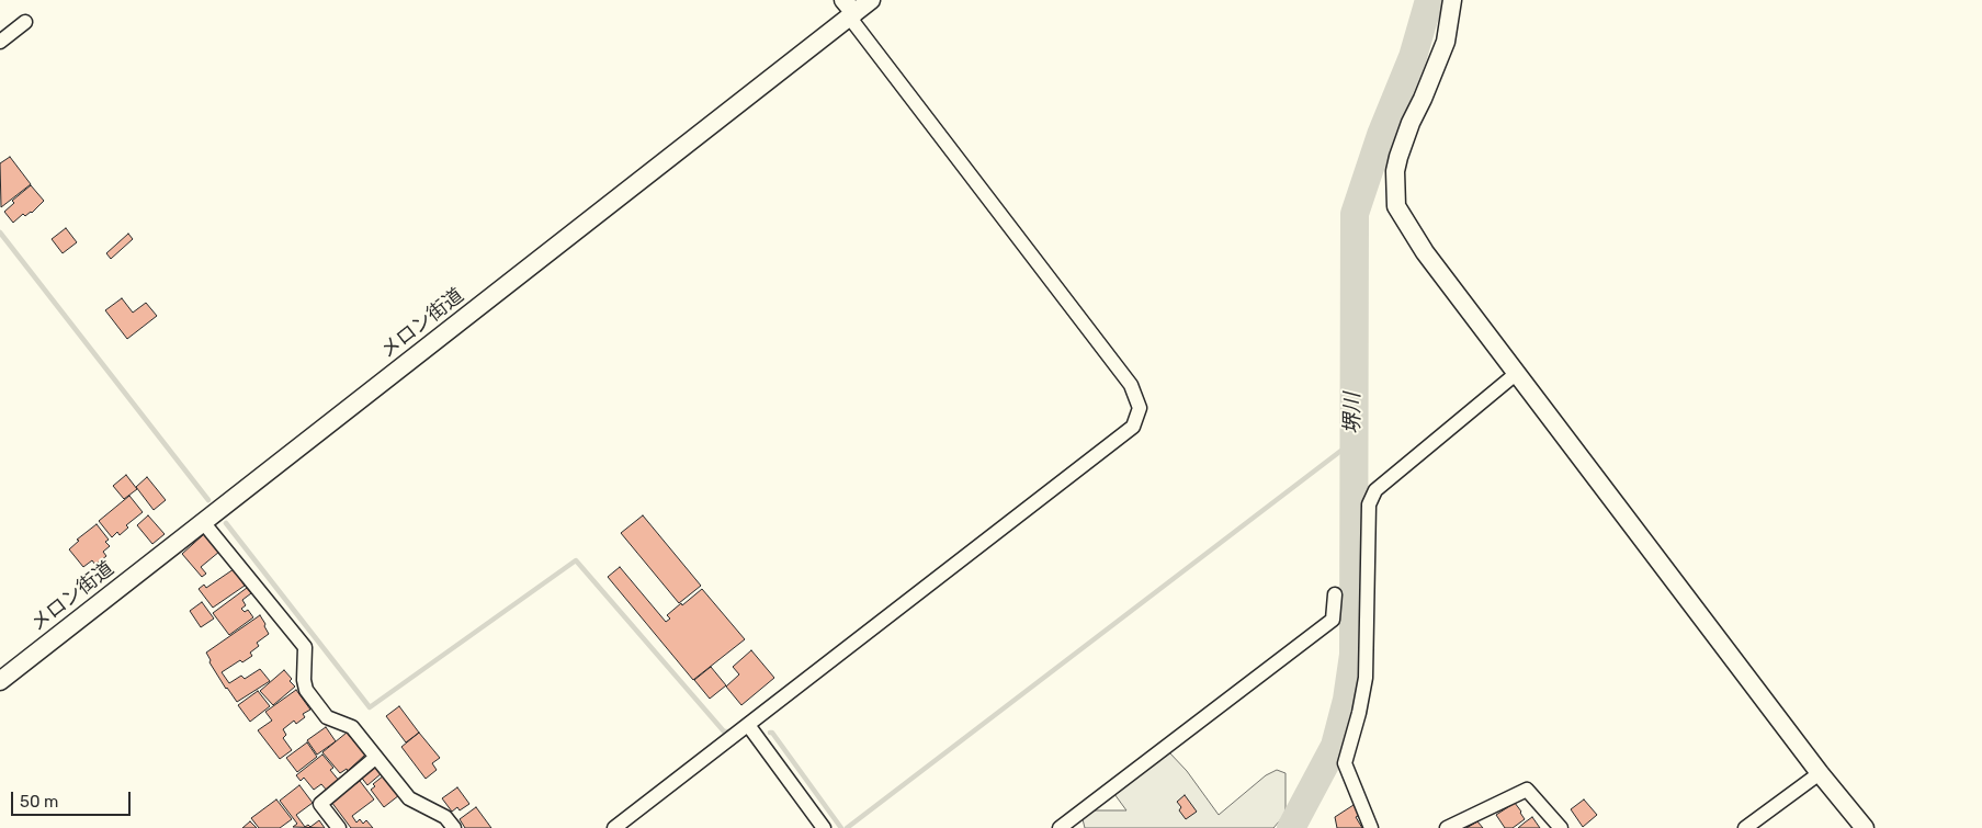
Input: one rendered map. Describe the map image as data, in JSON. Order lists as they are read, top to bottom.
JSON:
{
  "streets": {
    "street": ["メロン街道"]
  },
  "water": ["堺川"],
  "scale_bar": "50 m"
}
